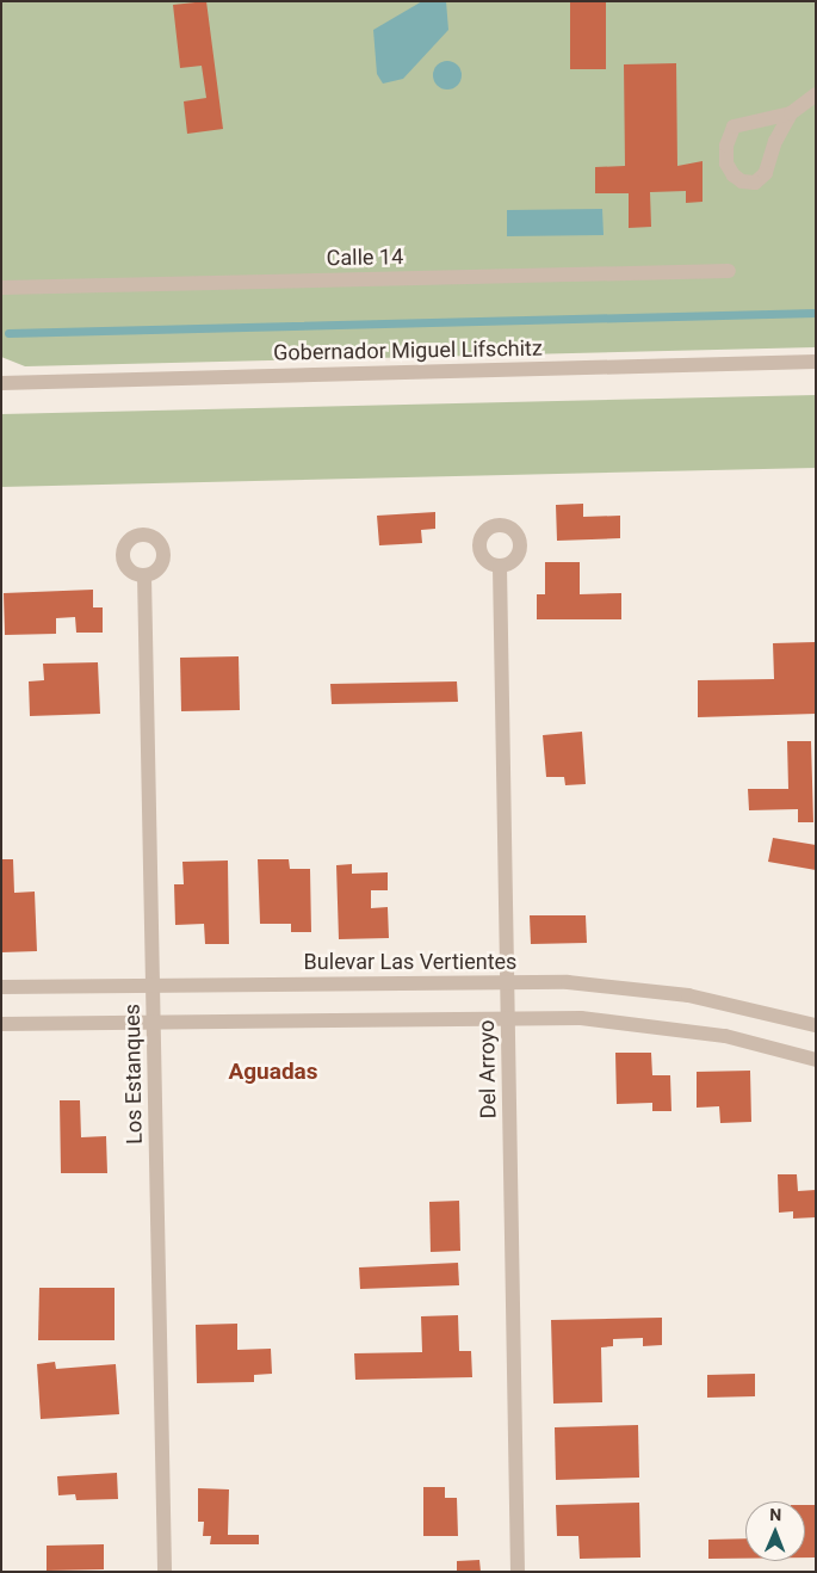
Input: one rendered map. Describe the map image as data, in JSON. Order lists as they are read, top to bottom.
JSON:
{
  "streets": {
    "street": [
      "Calle 14",
      "Gobernador Miguel Lifschitz",
      "Bulevar Las Vertientes",
      "Del Arroyo",
      "Los Estanques"
    ]
  },
  "crossings": [
    ["Bulevar Las Vertientes", "Del Arroyo"],
    ["Bulevar Las Vertientes", "Los Estanques"]
  ],
  "districts": ["Aguadas"],
  "north": "top"
}
